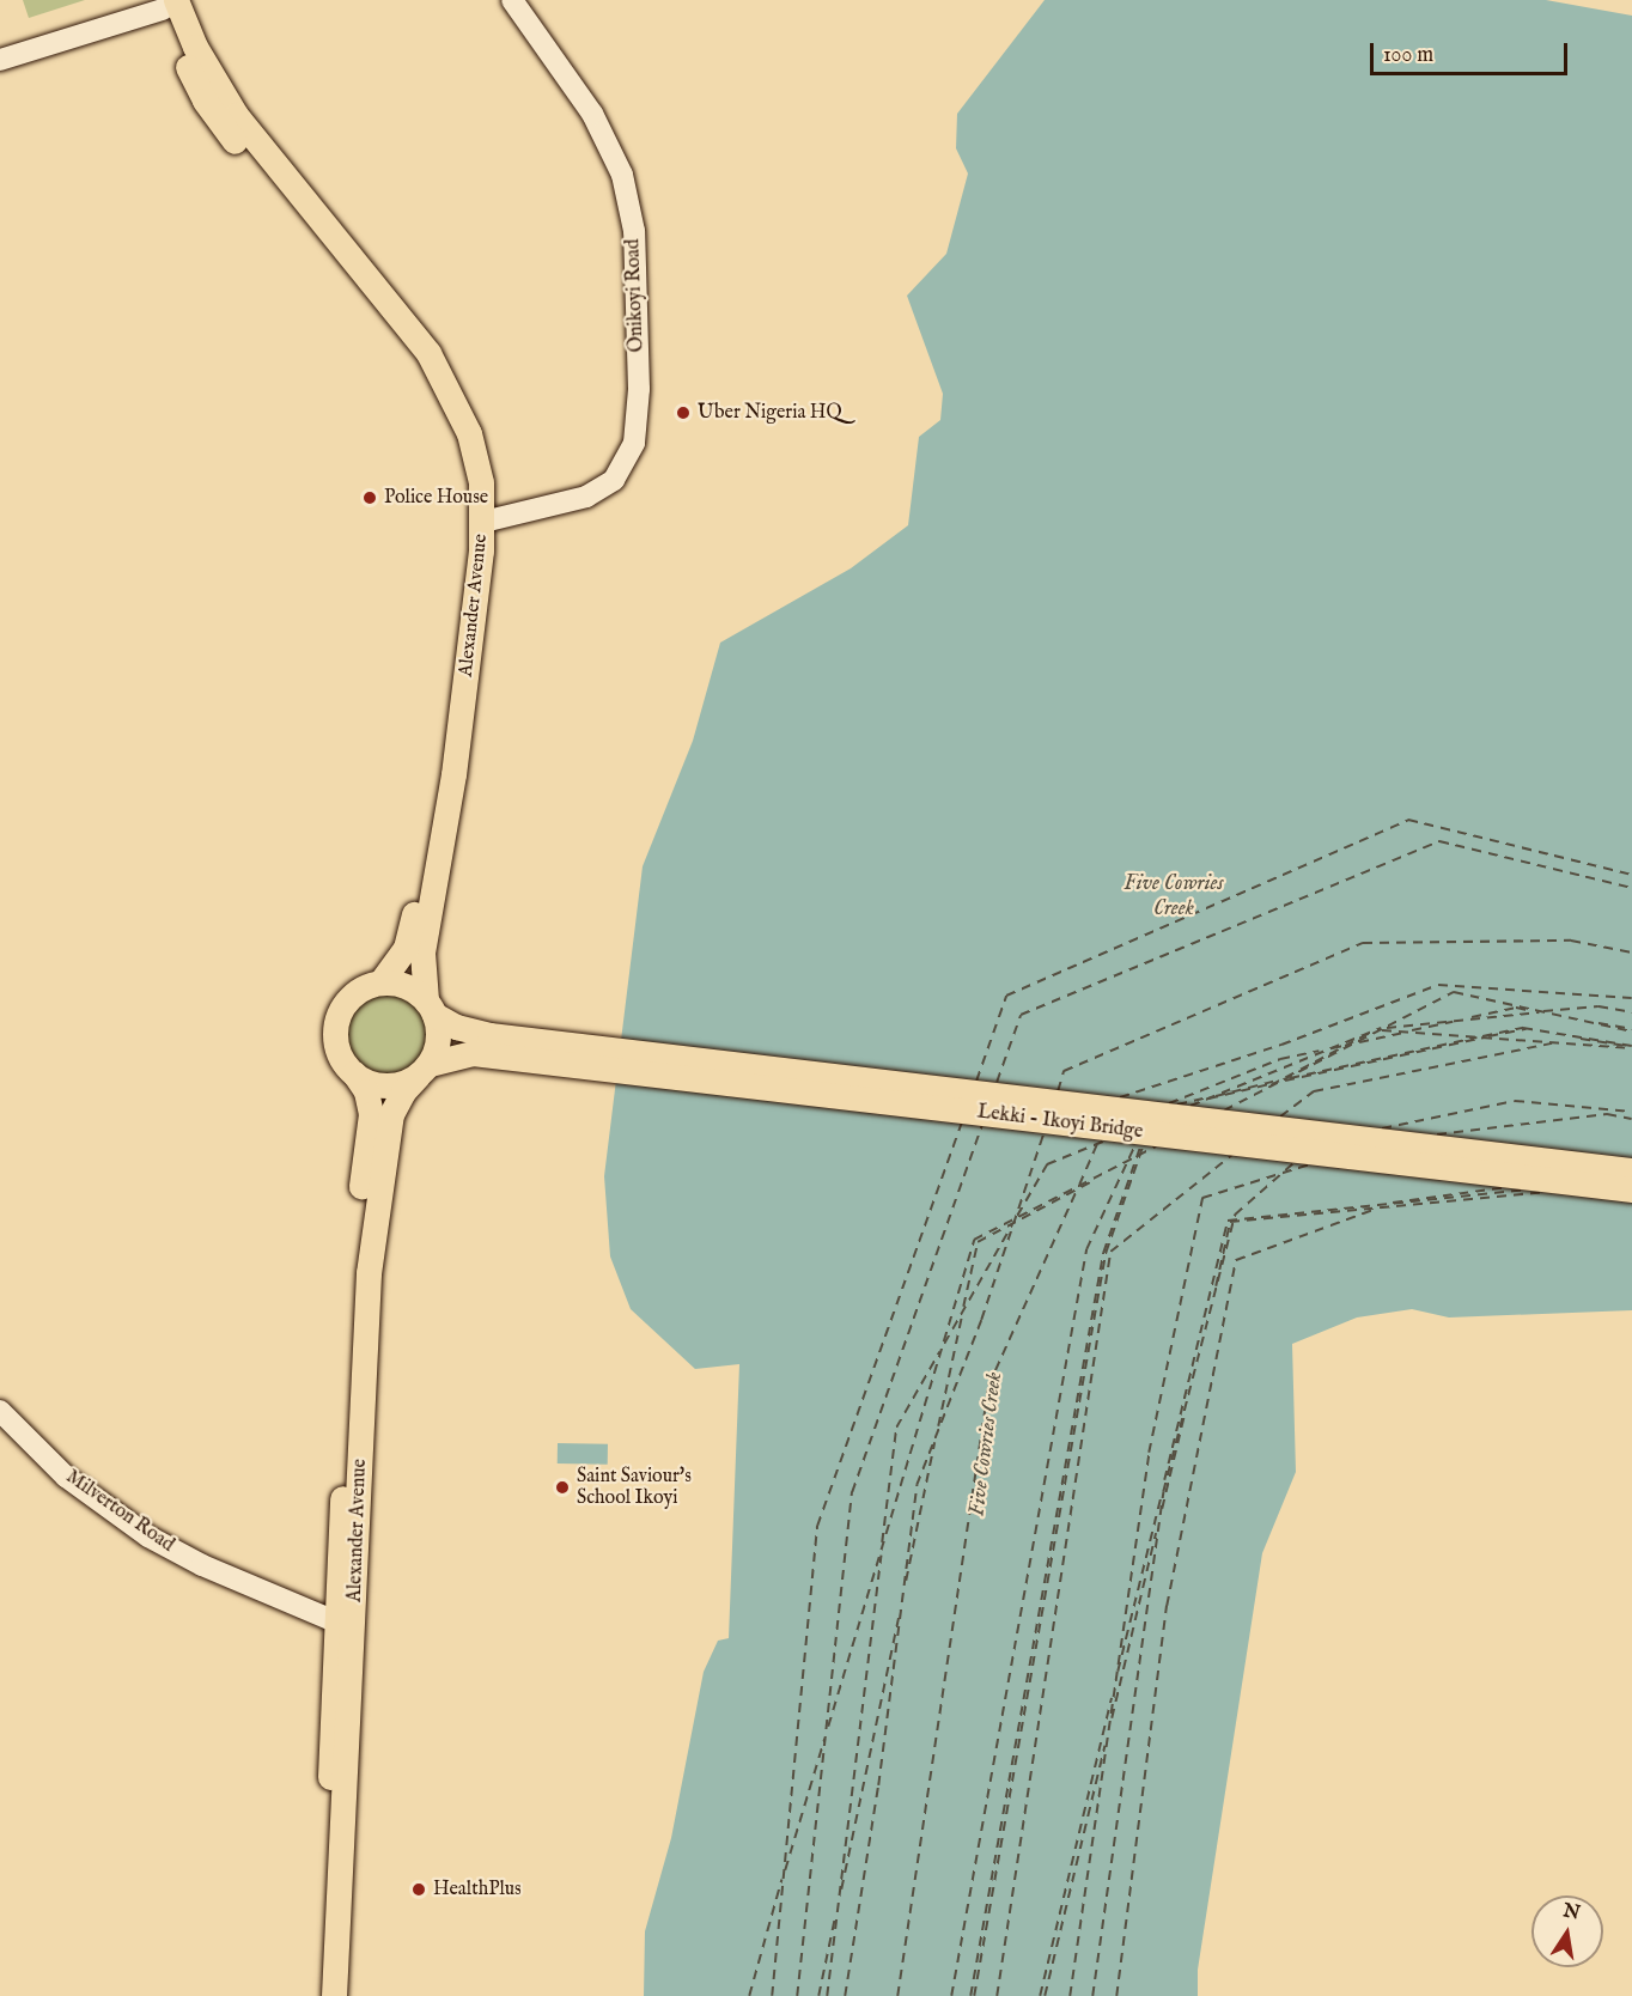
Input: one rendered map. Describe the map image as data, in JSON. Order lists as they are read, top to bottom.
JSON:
{
  "streets": {
    "main road": ["Alexander Avenue", "Lekki - Ikoyi Bridge"],
    "street": ["Onikoyi Road", "Milverton Road"]
  },
  "crossings": [
    ["Onikoyi Road", "Alexander Avenue"],
    ["Alexander Avenue", "Milverton Road"]
  ],
  "water": ["Five Cowries Creek"],
  "places": [
    "Uber Nigeria HQ",
    "Police House",
    "Saint Saviour's School Ikoyi",
    "HealthPlus"
  ],
  "scale_bar": "100 m",
  "north": "top"
}
